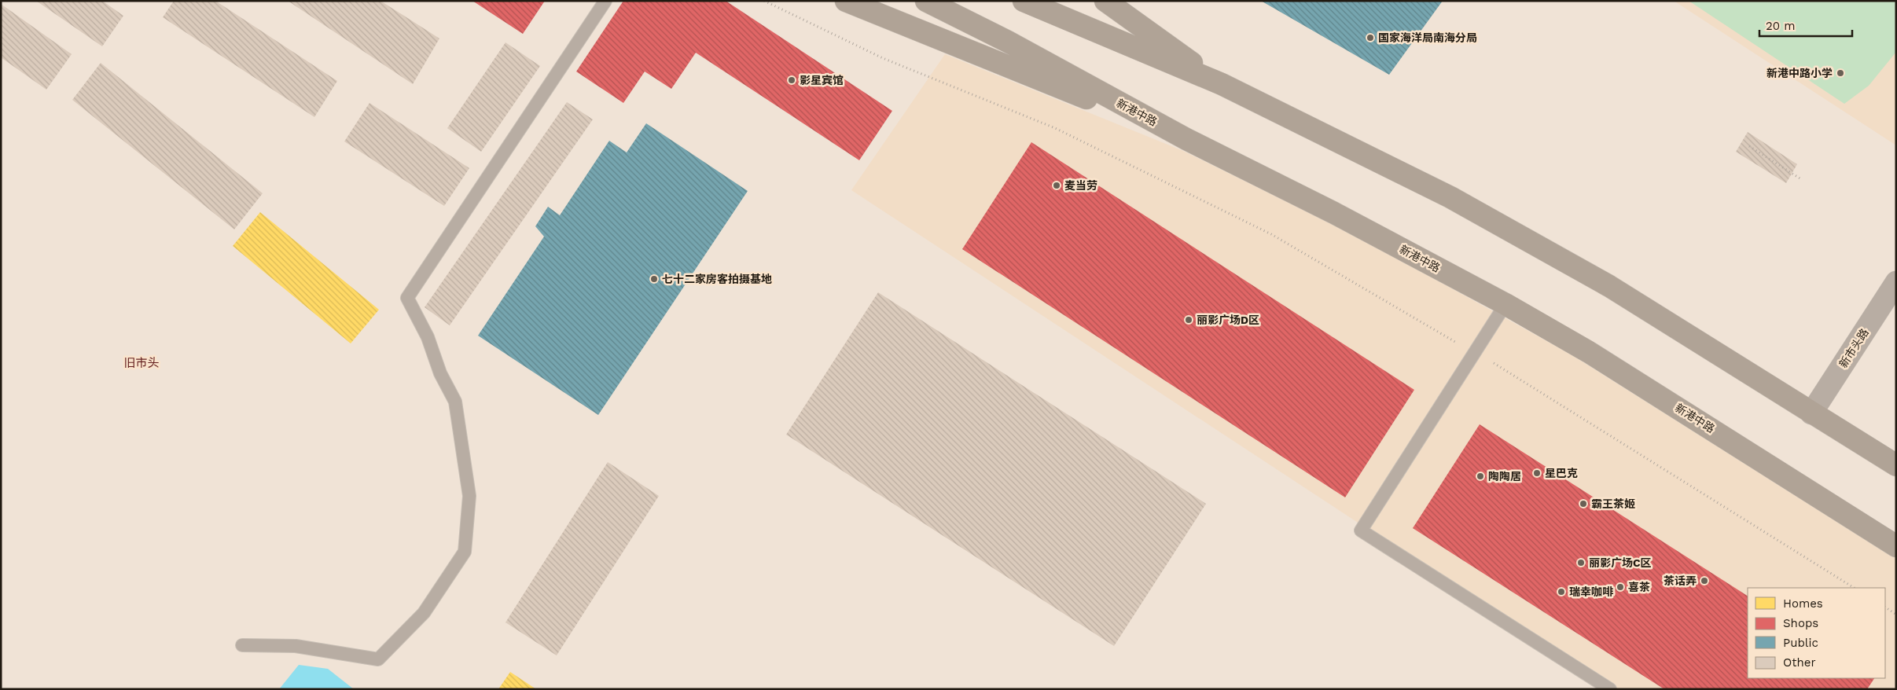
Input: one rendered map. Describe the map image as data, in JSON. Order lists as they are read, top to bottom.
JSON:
{
  "streets": {
    "main road": ["新港中路"],
    "street": ["新市头路"]
  },
  "districts": ["旧市头"],
  "places": [
    "国家海洋局南海分局",
    "新港中路小学",
    "影星宾馆",
    "麦当劳",
    "七十二家房客拍摄基地",
    "丽影广场D区",
    "星巴克",
    "陶陶居",
    "霸王茶姬",
    "丽影广场C区",
    "茶话弄",
    "喜茶",
    "瑞幸咖啡"
  ],
  "legend": [
    "Homes",
    "Shops",
    "Public",
    "Other"
  ],
  "scale_bar": "20 m"
}
